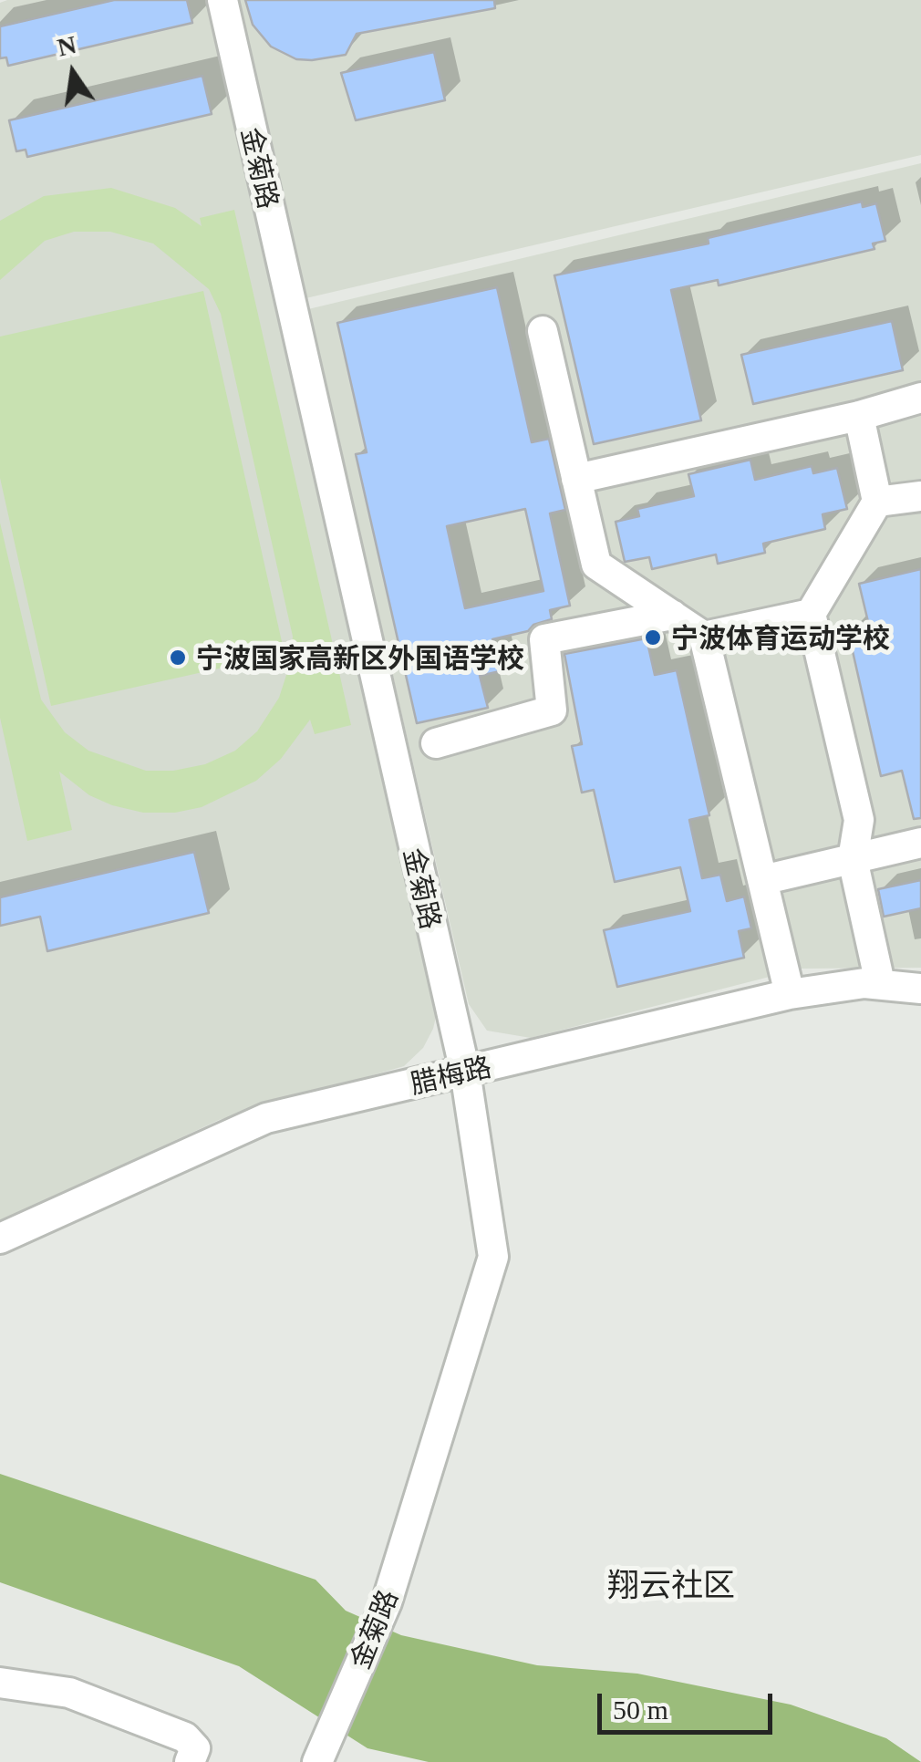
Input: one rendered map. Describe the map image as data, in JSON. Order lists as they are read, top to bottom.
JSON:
{
  "streets": {
    "street": ["金菊路", "腊梅路"]
  },
  "crossings": [
    ["金菊路", "腊梅路"]
  ],
  "districts": ["翔云社区"],
  "places": ["宁波体育运动学校", "宁波国家高新区外国语学校"],
  "scale_bar": "50 m",
  "north": "top"
}
